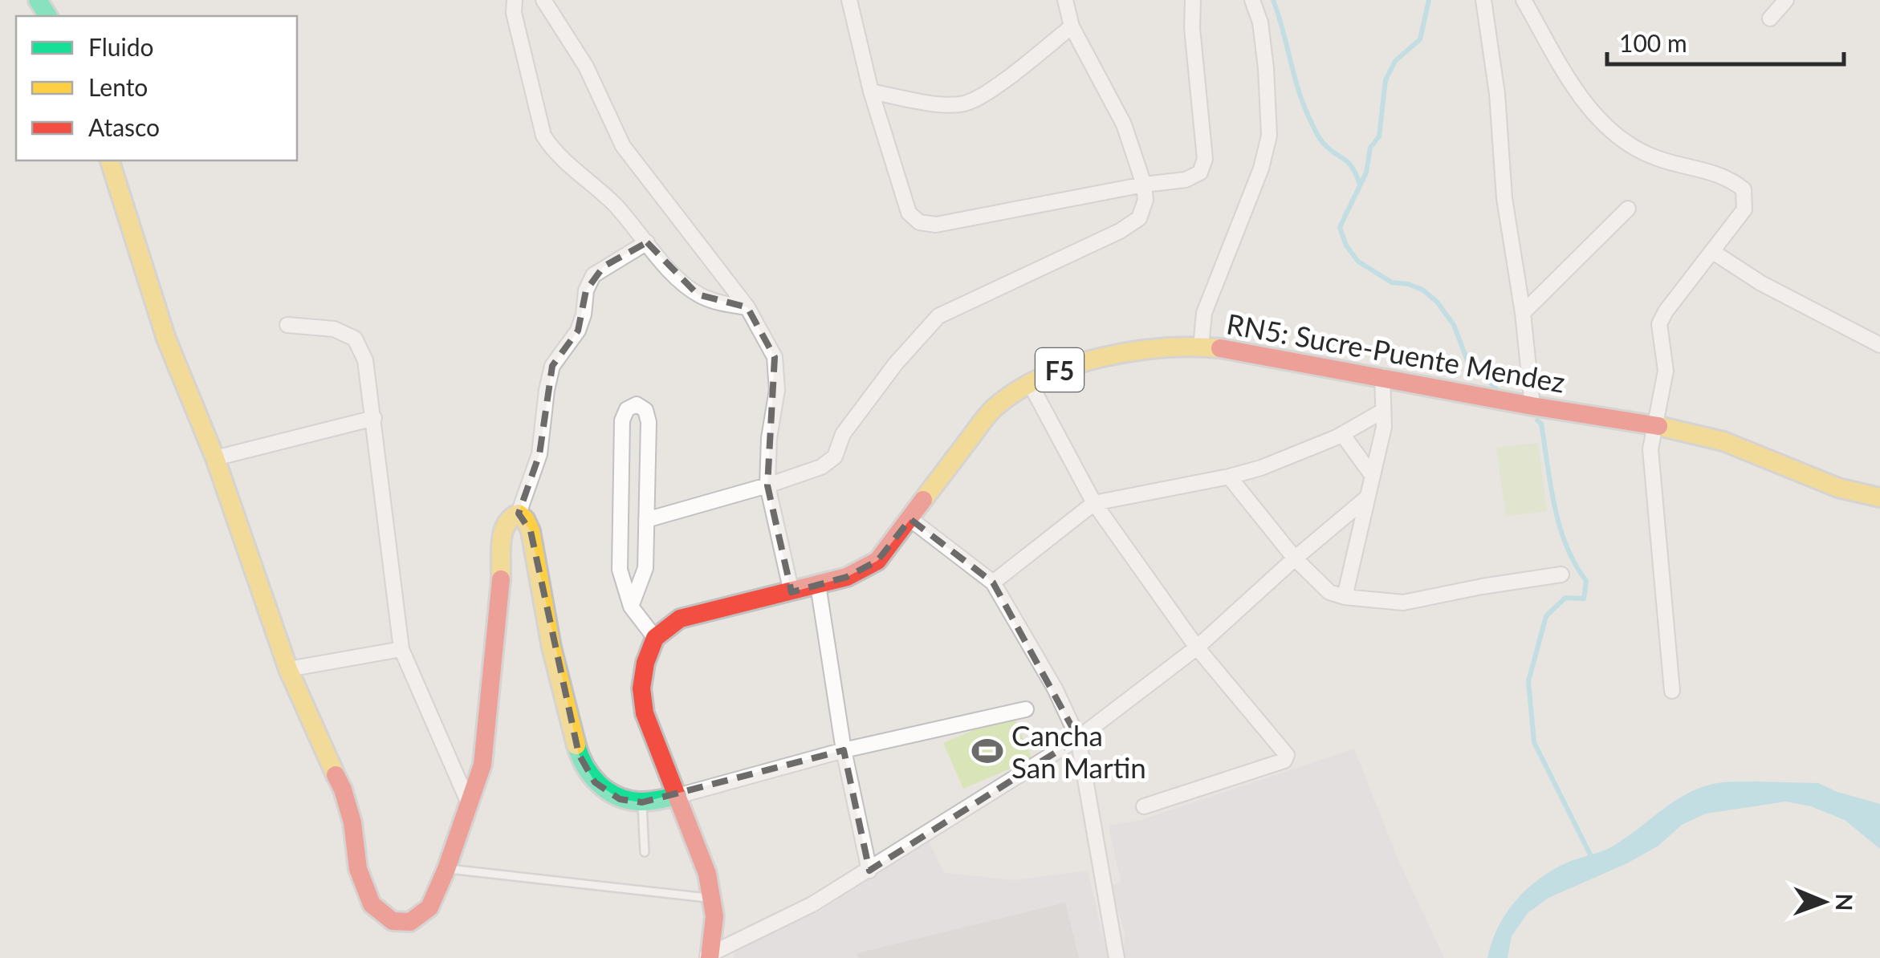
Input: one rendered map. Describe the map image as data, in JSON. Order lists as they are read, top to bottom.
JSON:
{
  "streets": {
    "main road": ["RN5: Sucre-Puente Mendez", "F5"]
  },
  "places": {
    "sports": ["Cancha San Martin"]
  },
  "legend": ["Fluido", "Lento", "Atasco"],
  "scale_bar": "100 m",
  "north": "right"
}
